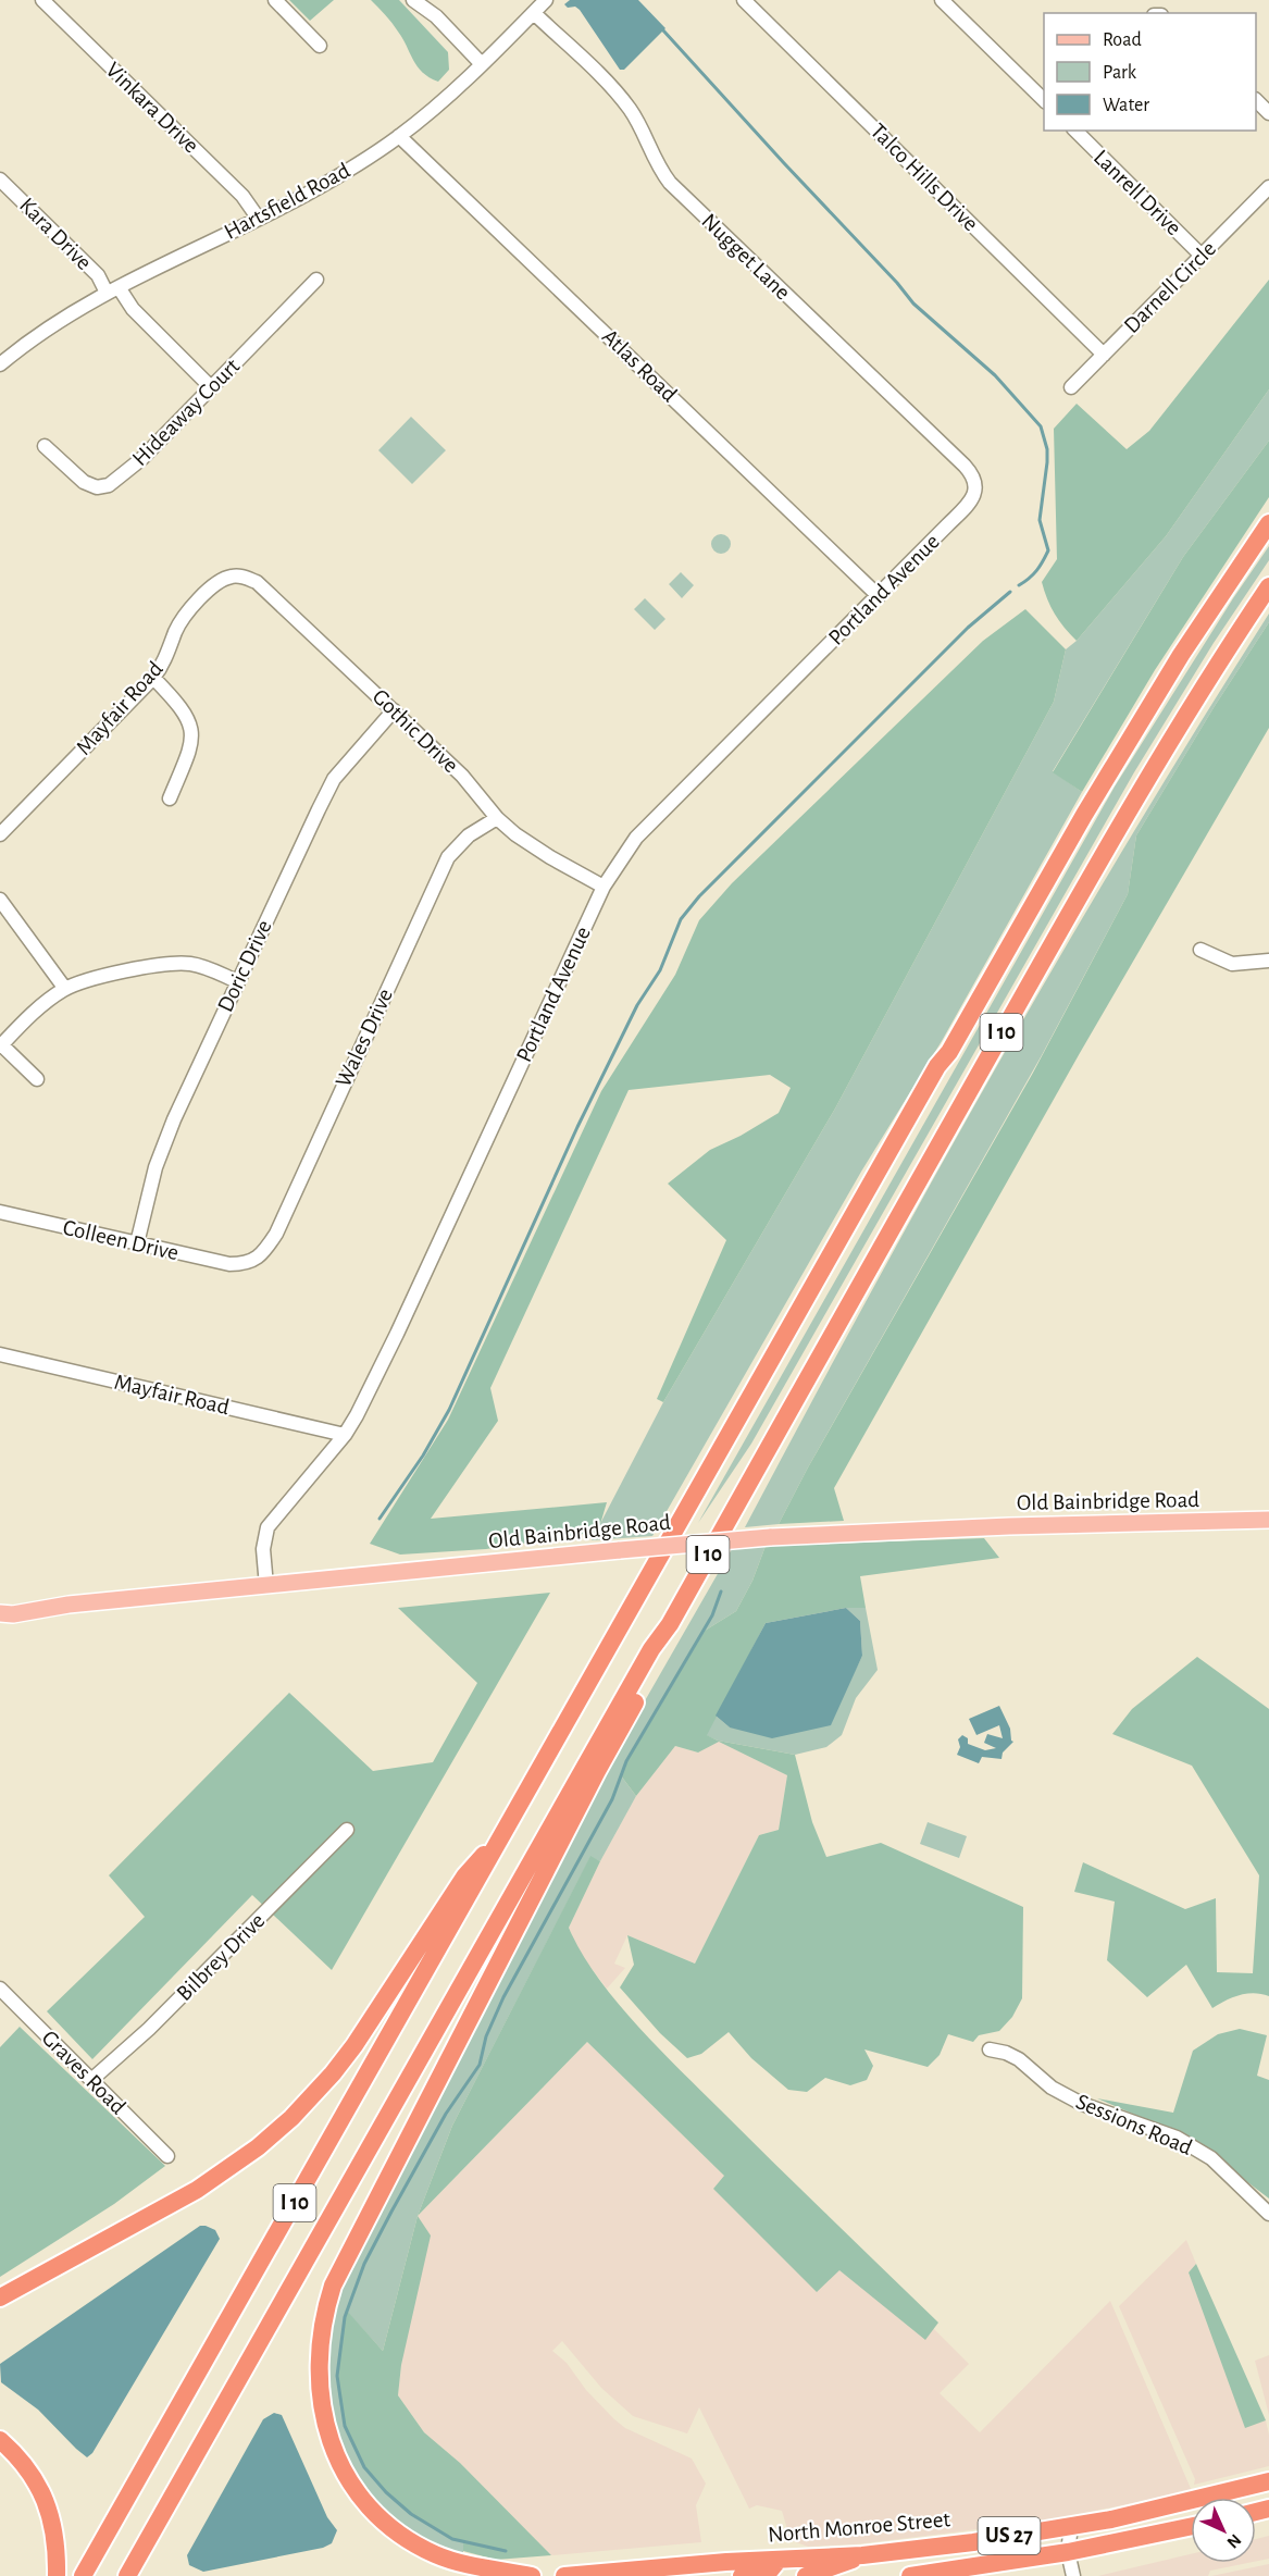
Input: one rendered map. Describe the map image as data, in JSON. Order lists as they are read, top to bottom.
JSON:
{
  "streets": {
    "highway": ["I 10", "North Monroe Street", "US 27"],
    "main road": ["Old Bainbridge Road"],
    "street": [
      "Vinkara Drive",
      "Talco Hills Drive",
      "Lanrell Drive",
      "Hartsfield Road",
      "Kara Drive",
      "Nugget Lane",
      "Darnell Circle",
      "Atlas Road",
      "Hideaway Court",
      "Portland Avenue",
      "Mayfair Road",
      "Gothic Drive",
      "Doric Drive",
      "Wales Drive",
      "Colleen Drive",
      "Bilbrey Drive",
      "Graves Road",
      "Sessions Road"
    ]
  },
  "crossings": [
    ["Vinkara Drive", "Hartsfield Road"],
    ["Talco Hills Drive", "Darnell Circle"],
    ["Lanrell Drive", "Darnell Circle"],
    ["Hartsfield Road", "Kara Drive"],
    ["Hartsfield Road", "Nugget Lane"],
    ["Hartsfield Road", "Atlas Road"],
    ["Kara Drive", "Hideaway Court"],
    ["Nugget Lane", "Portland Avenue"],
    ["Atlas Road", "Portland Avenue"],
    ["Portland Avenue", "Mayfair Road"],
    ["Portland Avenue", "Gothic Drive"],
    ["Portland Avenue", "Old Bainbridge Road"],
    ["Mayfair Road", "Gothic Drive"],
    ["Gothic Drive", "Doric Drive"],
    ["Gothic Drive", "Wales Drive"],
    ["Doric Drive", "Colleen Drive"],
    ["Wales Drive", "Colleen Drive"],
    ["Bilbrey Drive", "Graves Road"]
  ],
  "legend": ["Road", "Park", "Water"],
  "north": "bottom right"
}
